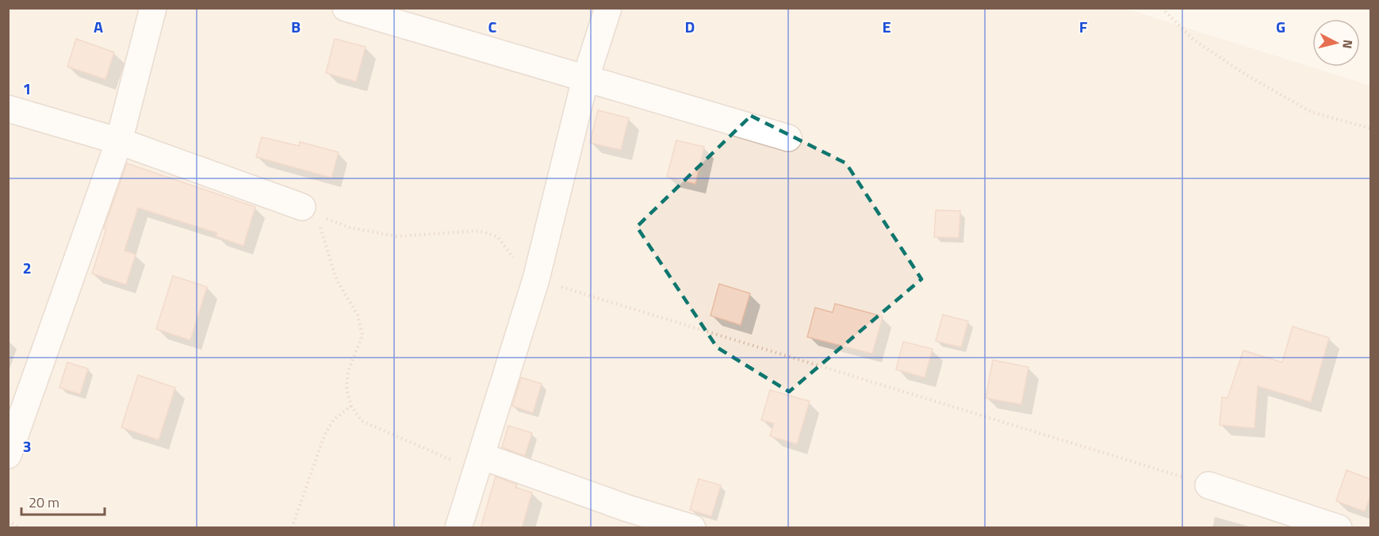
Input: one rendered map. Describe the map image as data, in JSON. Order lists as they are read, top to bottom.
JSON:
{
  "scale_bar": "20 m",
  "north": "right",
  "grid": {
    "columns": [
      "A",
      "B",
      "C",
      "D",
      "E",
      "F",
      "G"
    ],
    "rows": ["1", "2", "3"]
  }
}
